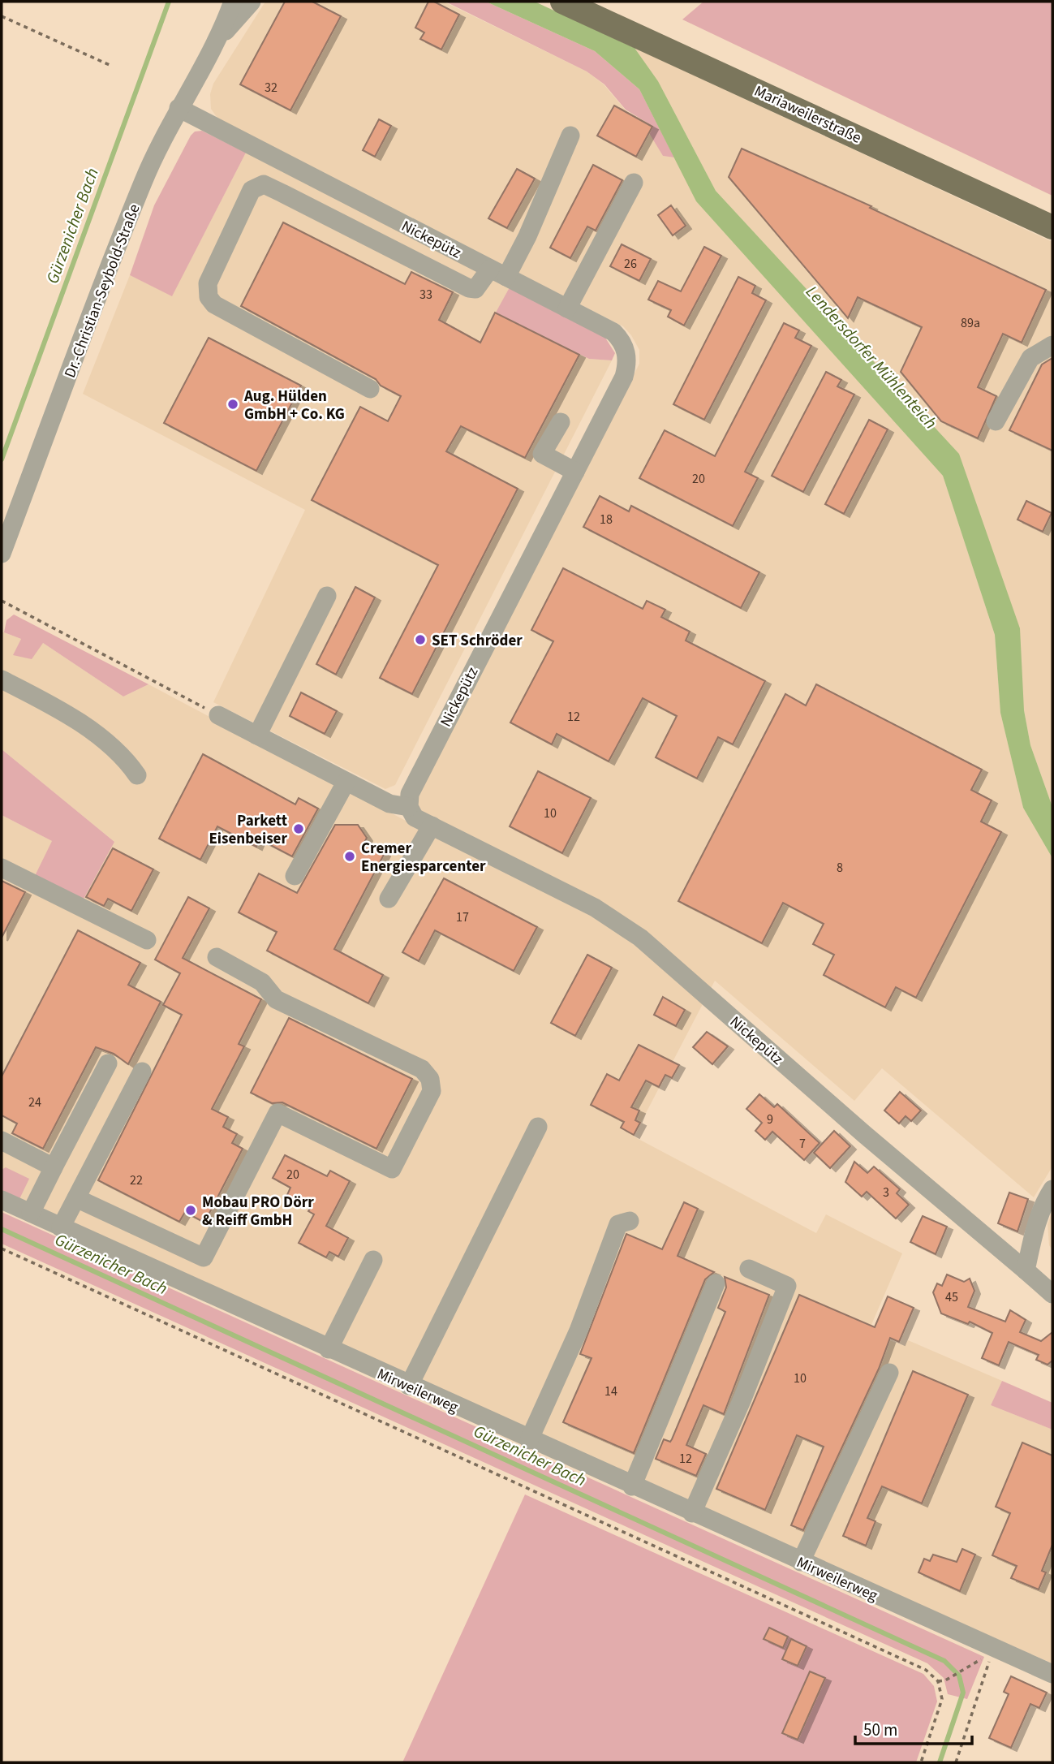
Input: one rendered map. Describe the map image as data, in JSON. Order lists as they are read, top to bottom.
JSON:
{
  "streets": {
    "main road": ["Mariaweilerstraße"],
    "street": ["Nickepütz", "Dr.-Christian-Seybold-Straße", "Mirweilerweg"]
  },
  "crossings": [
    ["Nickepütz", "Dr.-Christian-Seybold-Straße"]
  ],
  "water": ["Gürzenicher Bach", "Lendersdorfer Mühlenteich"],
  "places": [
    "Aug. Hülden GmbH + Co. KG",
    "SET Schröder",
    "Parkett Eisenbeiser",
    "Cremer Energiesparcenter",
    "Mobau PRO Dörr & Reiff GmbH"
  ],
  "house_numbers": [
    "32",
    "26",
    "33",
    "89a",
    "20",
    "18",
    "12",
    "10",
    "8",
    "17",
    "24",
    "9",
    "7",
    "20",
    "22",
    "3",
    "45",
    "10",
    "14",
    "12"
  ],
  "scale_bar": "50 m"
}
